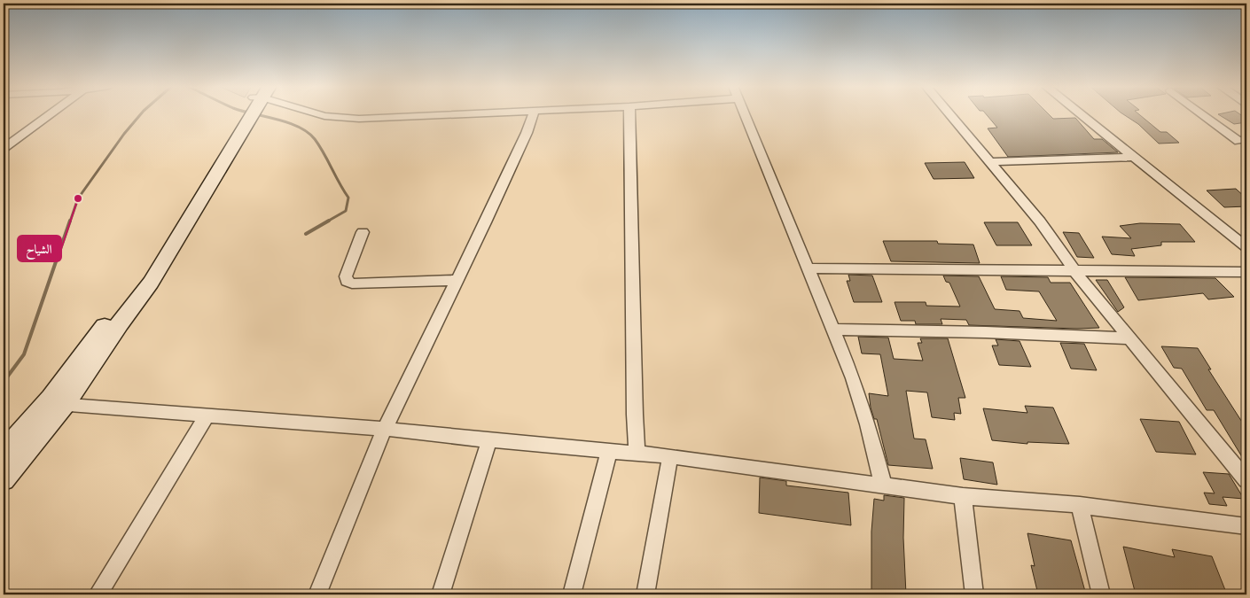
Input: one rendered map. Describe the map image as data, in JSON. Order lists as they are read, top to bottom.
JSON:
{
  "places": ["الشياح"]
}
